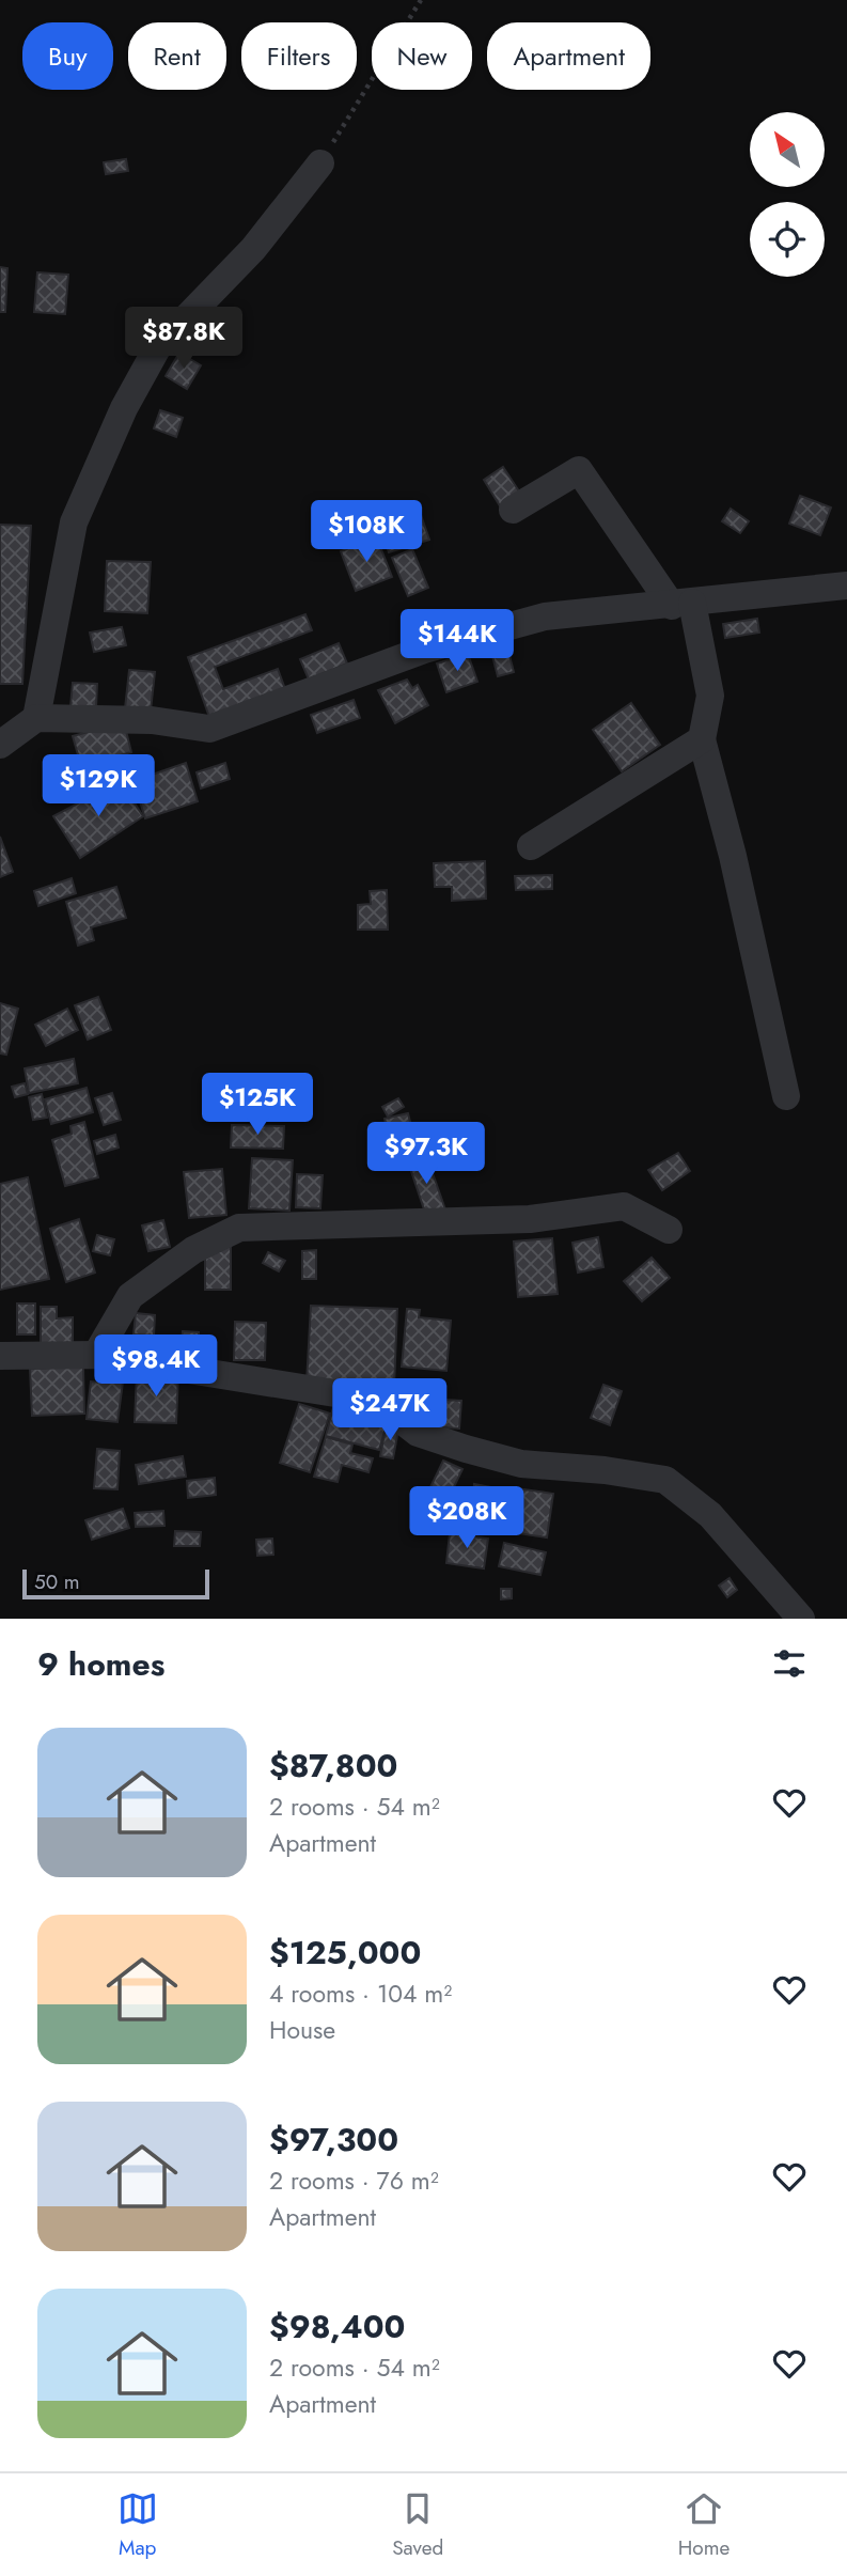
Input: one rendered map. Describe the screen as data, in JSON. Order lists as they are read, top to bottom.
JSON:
{
  "scale_bar": "50 m",
  "north": "top left",
  "page": {
    "chip": [
      "Buy",
      "Rent",
      "Filters",
      "New",
      "Apartment"
    ],
    "price": [
      "$87.8K",
      "$108K",
      "$144K",
      "$129K",
      "$125K",
      "$97.3K",
      "$98.4K",
      "$247K",
      "$208K"
    ],
    "scale": "50 m",
    "heading": "9 homes",
    "list": [
      {
        "name": "$87,800",
        "note": "2 rooms · 54 m² · Apartment"
      },
      {
        "name": "$125,000",
        "note": "4 rooms · 104 m² · House"
      },
      {
        "name": "$97,300",
        "note": "2 rooms · 76 m² · Apartment"
      },
      {
        "name": "$98,400",
        "note": "2 rooms · 54 m² · Apartment"
      }
    ],
    "tabs": ["Map", "Saved", "Home"]
  }
}
